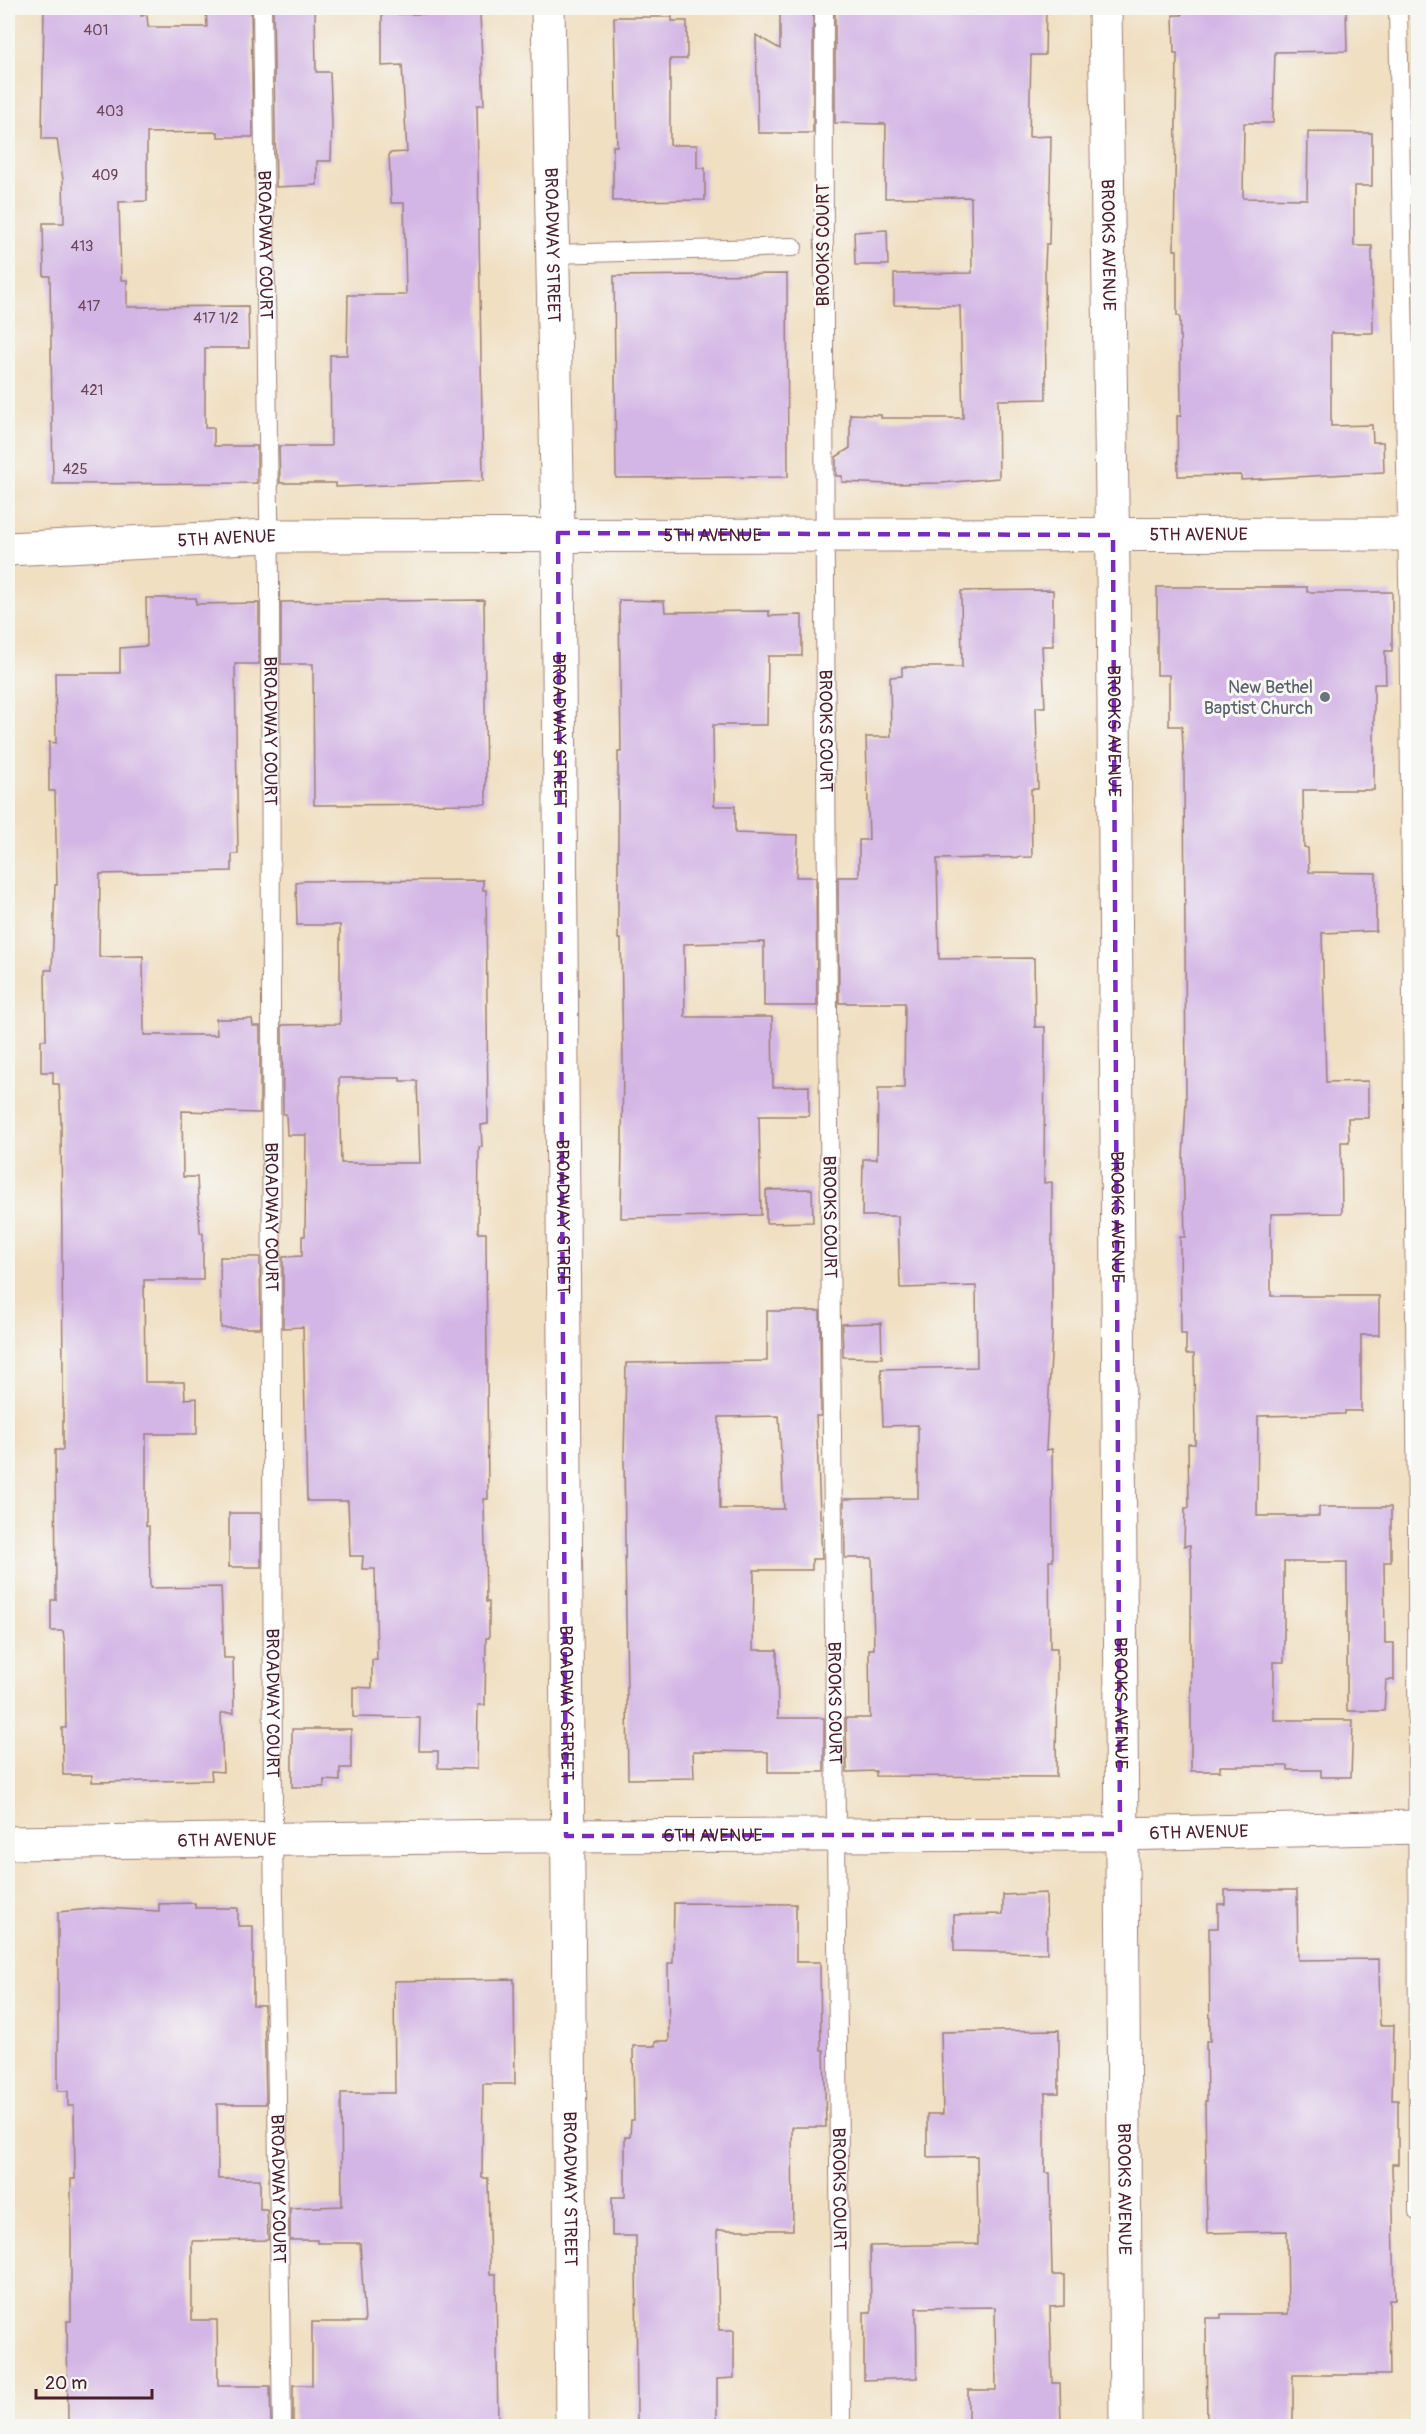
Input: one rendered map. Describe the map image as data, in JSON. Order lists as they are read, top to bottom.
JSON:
{
  "streets": {
    "street": [
      "BROADWAY STREET",
      "BROOKS AVENUE",
      "5TH AVENUE",
      "6TH AVENUE"
    ],
    "lane": ["BROADWAY COURT", "BROOKS COURT"]
  },
  "crossings": [
    ["BROADWAY COURT", "5TH AVENUE"],
    ["BROADWAY COURT", "6TH AVENUE"],
    ["BROADWAY STREET", "5TH AVENUE"],
    ["BROADWAY STREET", "6TH AVENUE"],
    ["BROOKS COURT", "5TH AVENUE"],
    ["BROOKS COURT", "6TH AVENUE"],
    ["BROOKS AVENUE", "5TH AVENUE"],
    ["BROOKS AVENUE", "6TH AVENUE"]
  ],
  "places": ["New Bethel Baptist Church"],
  "house_numbers": [
    "401",
    "403",
    "409",
    "413",
    "417",
    "417 1/2",
    "421",
    "425"
  ],
  "scale_bar": "20 m"
}
